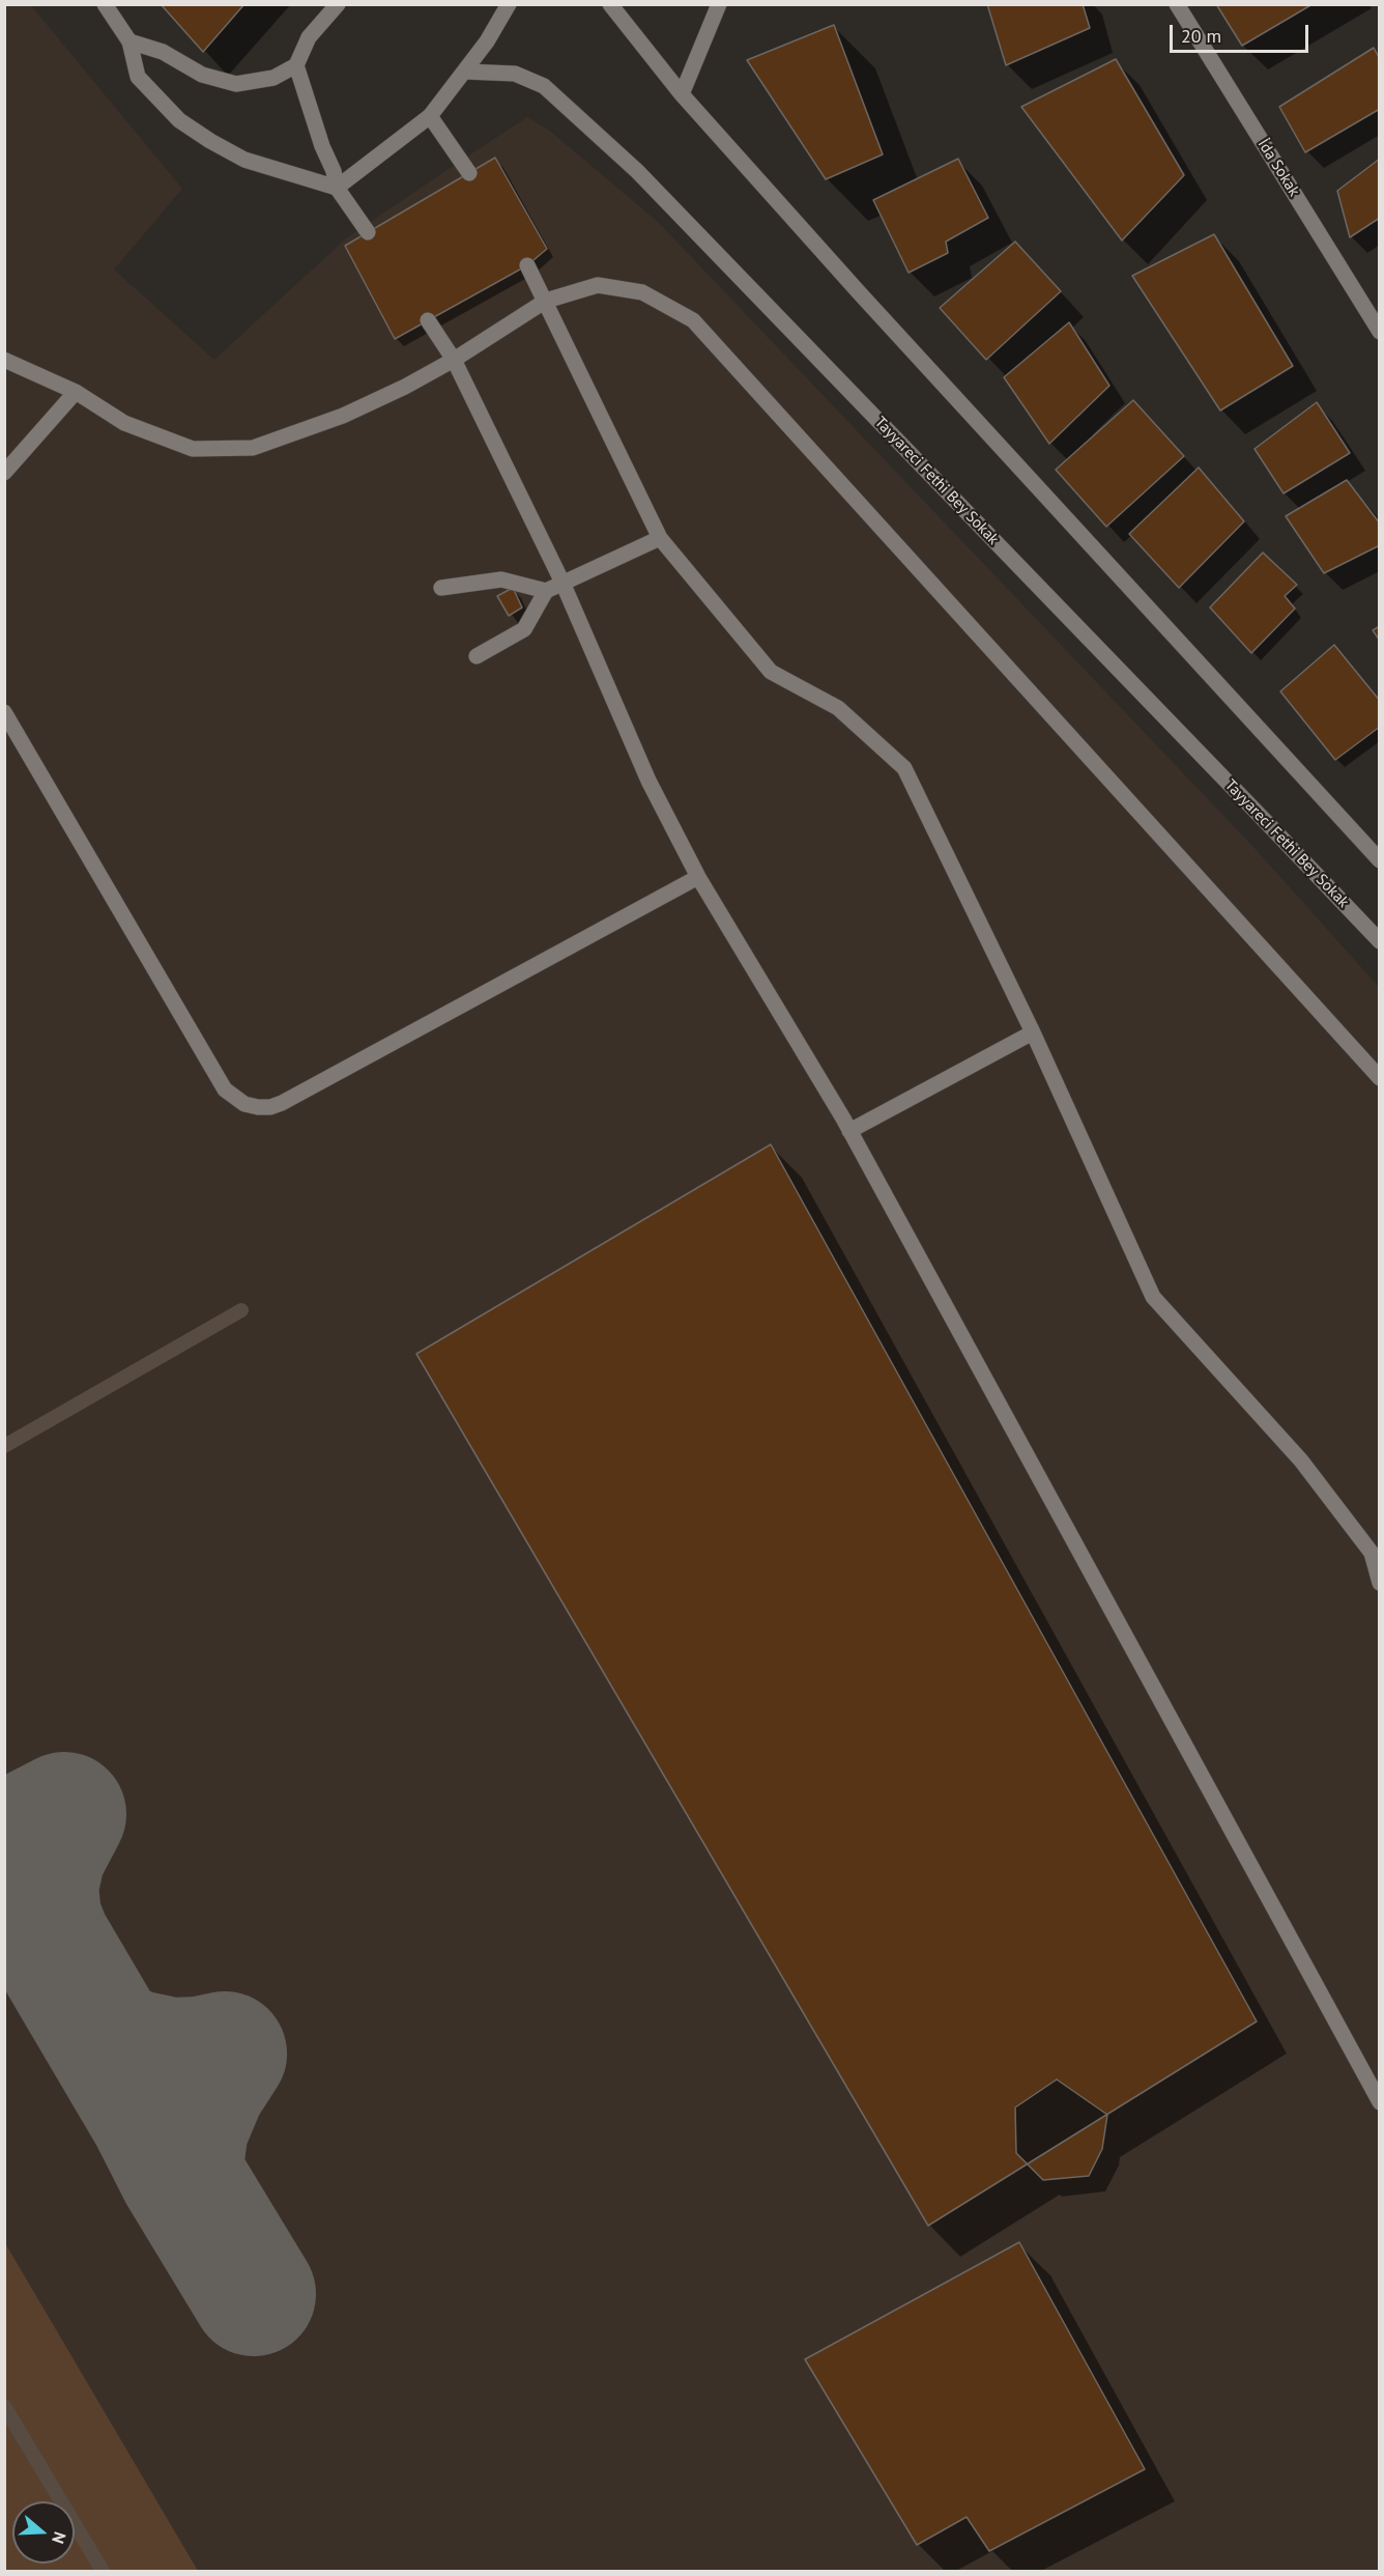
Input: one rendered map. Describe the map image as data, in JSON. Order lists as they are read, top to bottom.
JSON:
{
  "streets": {
    "street": ["İda Sokak", "Tayyareci Fethi Bey Sokak"]
  },
  "scale_bar": "20 m",
  "north": "right"
}
